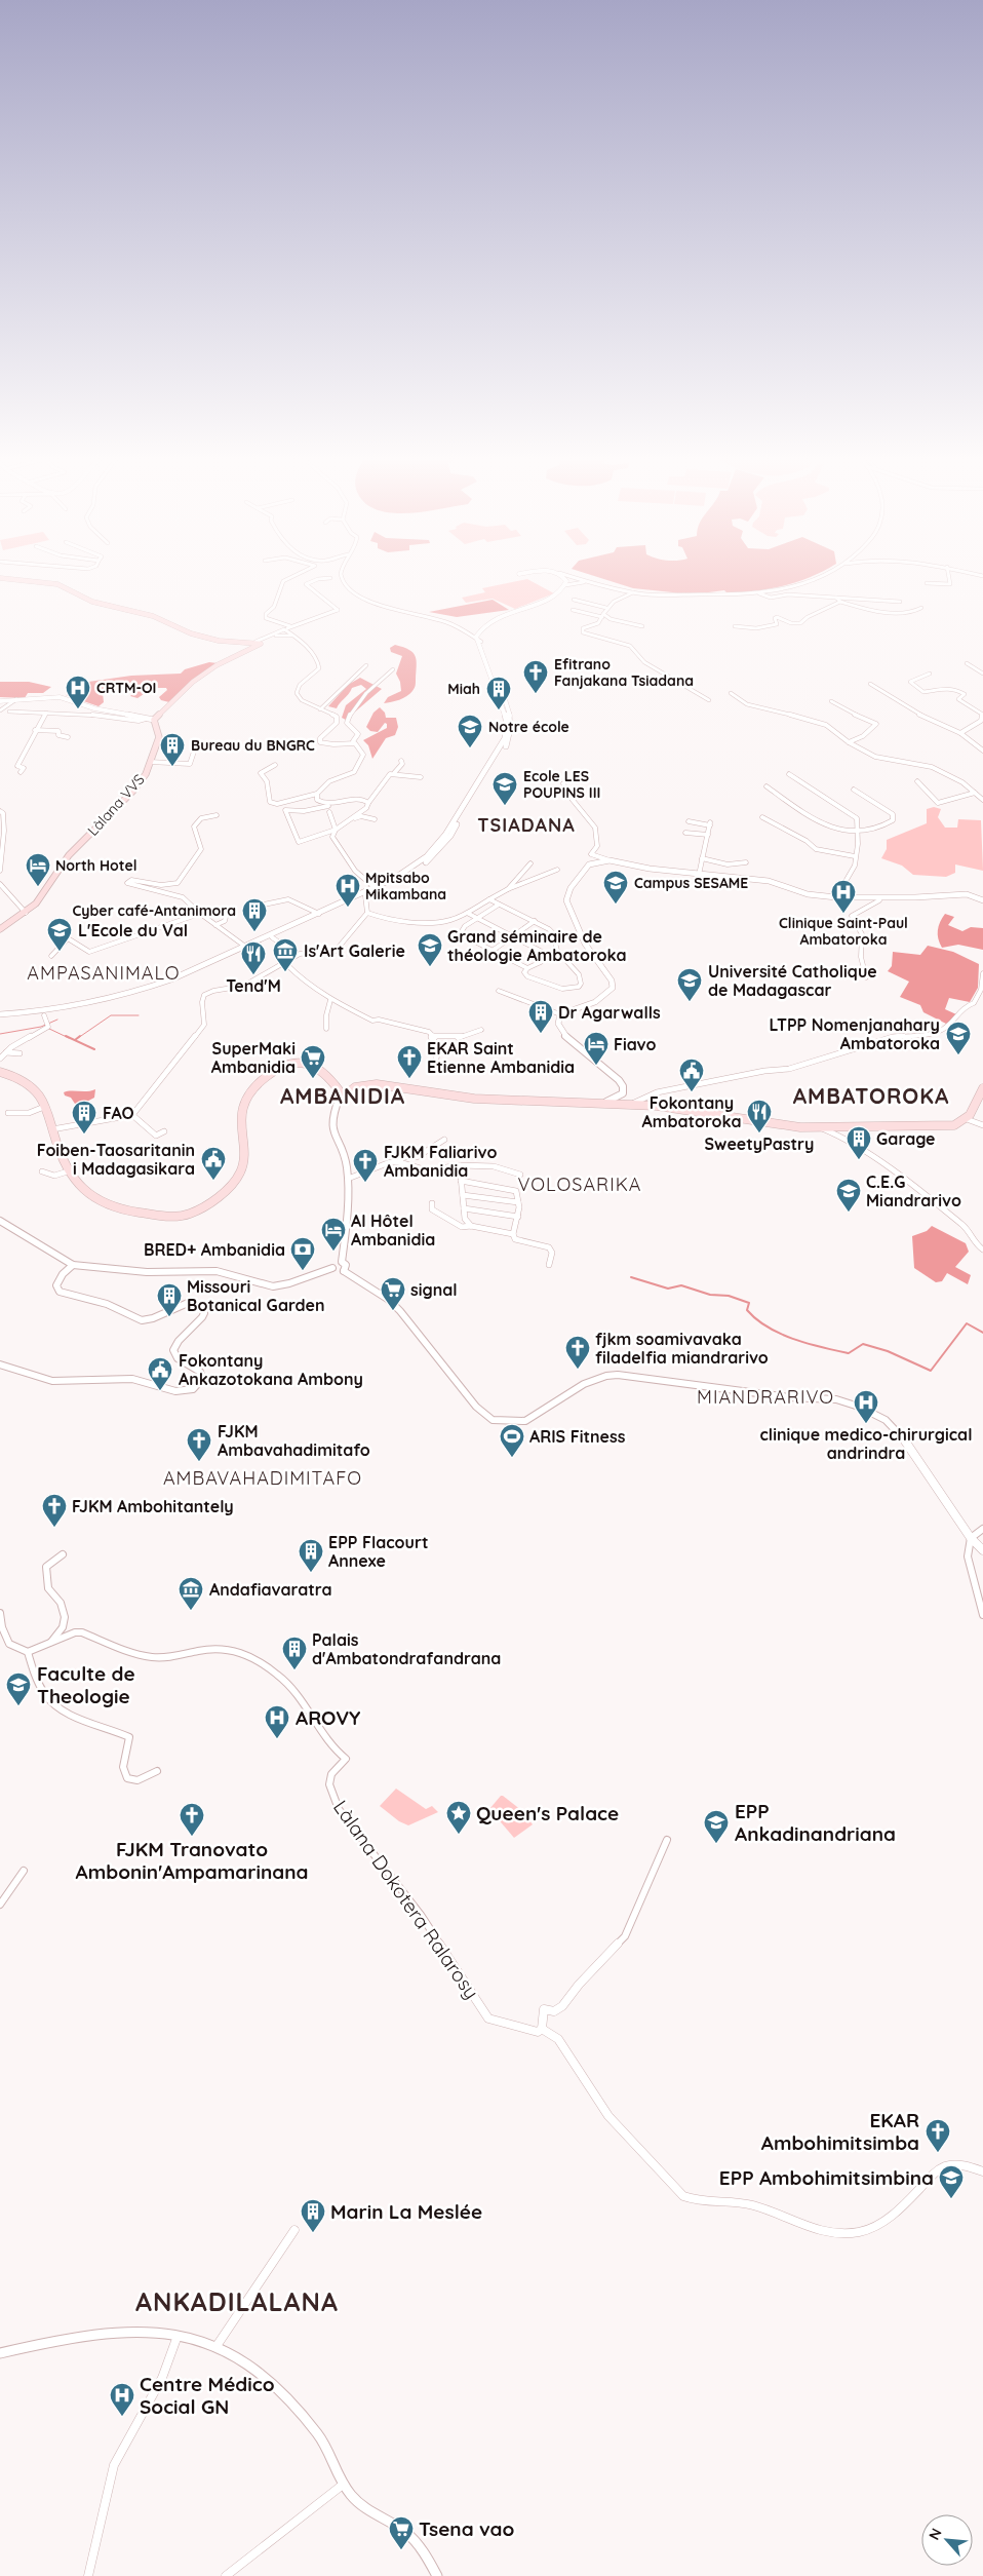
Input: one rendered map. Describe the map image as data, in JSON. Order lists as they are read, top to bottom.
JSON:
{
  "streets": {
    "main road": ["Làlana VVS"],
    "street": ["Làlana Dokotera Ralarosy"]
  },
  "districts": [
    "TSIADANA",
    "AMPASANIMALO",
    "AMBANIDIA",
    "AMBATOROKA",
    "VOLOSARIKA",
    "MIANDRARIVO",
    "AMBAVAHADIMITAFO",
    "ANKADILALANA"
  ],
  "places": {
    "church": [
      "Efitrano Fanjakana Tsiadana",
      "EKAR Saint Etienne Ambanidia",
      "FJKM Faliarivo Ambanidia",
      "fjkm soamivavaka filadelfia miandrarivo",
      "FJKM Ambavahadimitafo",
      "FJKM Ambohitantely",
      "FJKM Tranovato Ambonin'Ampamarinana",
      "EKAR Ambohimitsimba"
    ],
    "hospital": [
      "CRTM-OI",
      "Mpitsabo Mikambana",
      "Clinique Saint-Paul Ambatoroka",
      "clinique medico-chirurgical andrindra",
      "AROVY",
      "Centre Médico Social GN"
    ],
    "building": [
      "Miah",
      "Bureau du BNGRC",
      "Cyber café-Antanimora",
      "Dr Agarwalls",
      "FAO",
      "Garage",
      "Missouri Botanical Garden",
      "EPP Flacourt Annexe",
      "Palais d'Ambatondrafandrana",
      "Marin La Meslée"
    ],
    "school or university": [
      "Notre école",
      "Ecole LES POUPINS III",
      "Campus SESAME",
      "L'Ecole du Val",
      "Grand séminaire de théologie Ambatoroka",
      "Université Catholique de Madagascar",
      "LTPP Nomenjanahary Ambatoroka",
      "C.E.G Miandrarivo",
      "Faculte de Theologie",
      "EPP Ankadinandriana",
      "EPP Ambohimitsimbina"
    ],
    "hotel": ["North Hotel", "Fiavo", "Al Hôtel Ambanidia"],
    "museum": ["Is'Art Galerie", "Andafiavaratra"],
    "restaurant": ["Tend'M", "SweetyPastry"],
    "supermarket": ["SuperMaki Ambanidia", "signal", "Tsena vao"],
    "public building": ["Fokontany Ambatoroka", "Foiben-Taosaritanin i Madagasikara", "Fokontany Ankazotokana Ambony"],
    "bank": ["BRED+ Ambanidia"],
    "sports": ["ARIS Fitness"],
    "place": ["Queen's Palace"]
  },
  "north": "top left"
}
